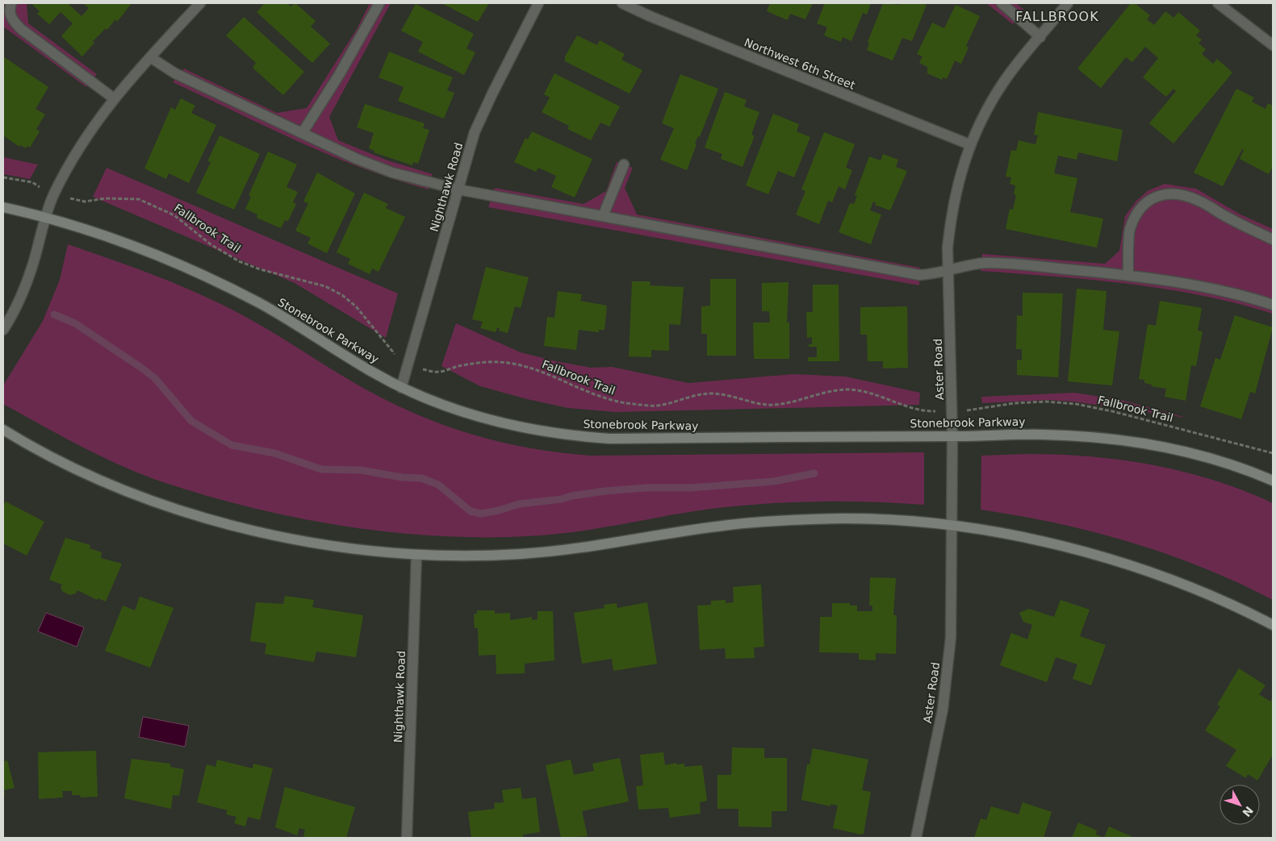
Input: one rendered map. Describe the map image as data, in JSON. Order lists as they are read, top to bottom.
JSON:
{
  "streets": {
    "street": [
      "Northwest 6th Street",
      "Nighthawk Road",
      "Stonebrook Parkway",
      "Aster Road"
    ],
    "path": ["Fallbrook Trail"]
  },
  "crossings": [
    ["Northwest 6th Street", "Aster Road"],
    ["Nighthawk Road", "Stonebrook Parkway"],
    ["Stonebrook Parkway", "Aster Road"]
  ],
  "districts": ["FALLBROOK"],
  "north": "bottom right"
}
